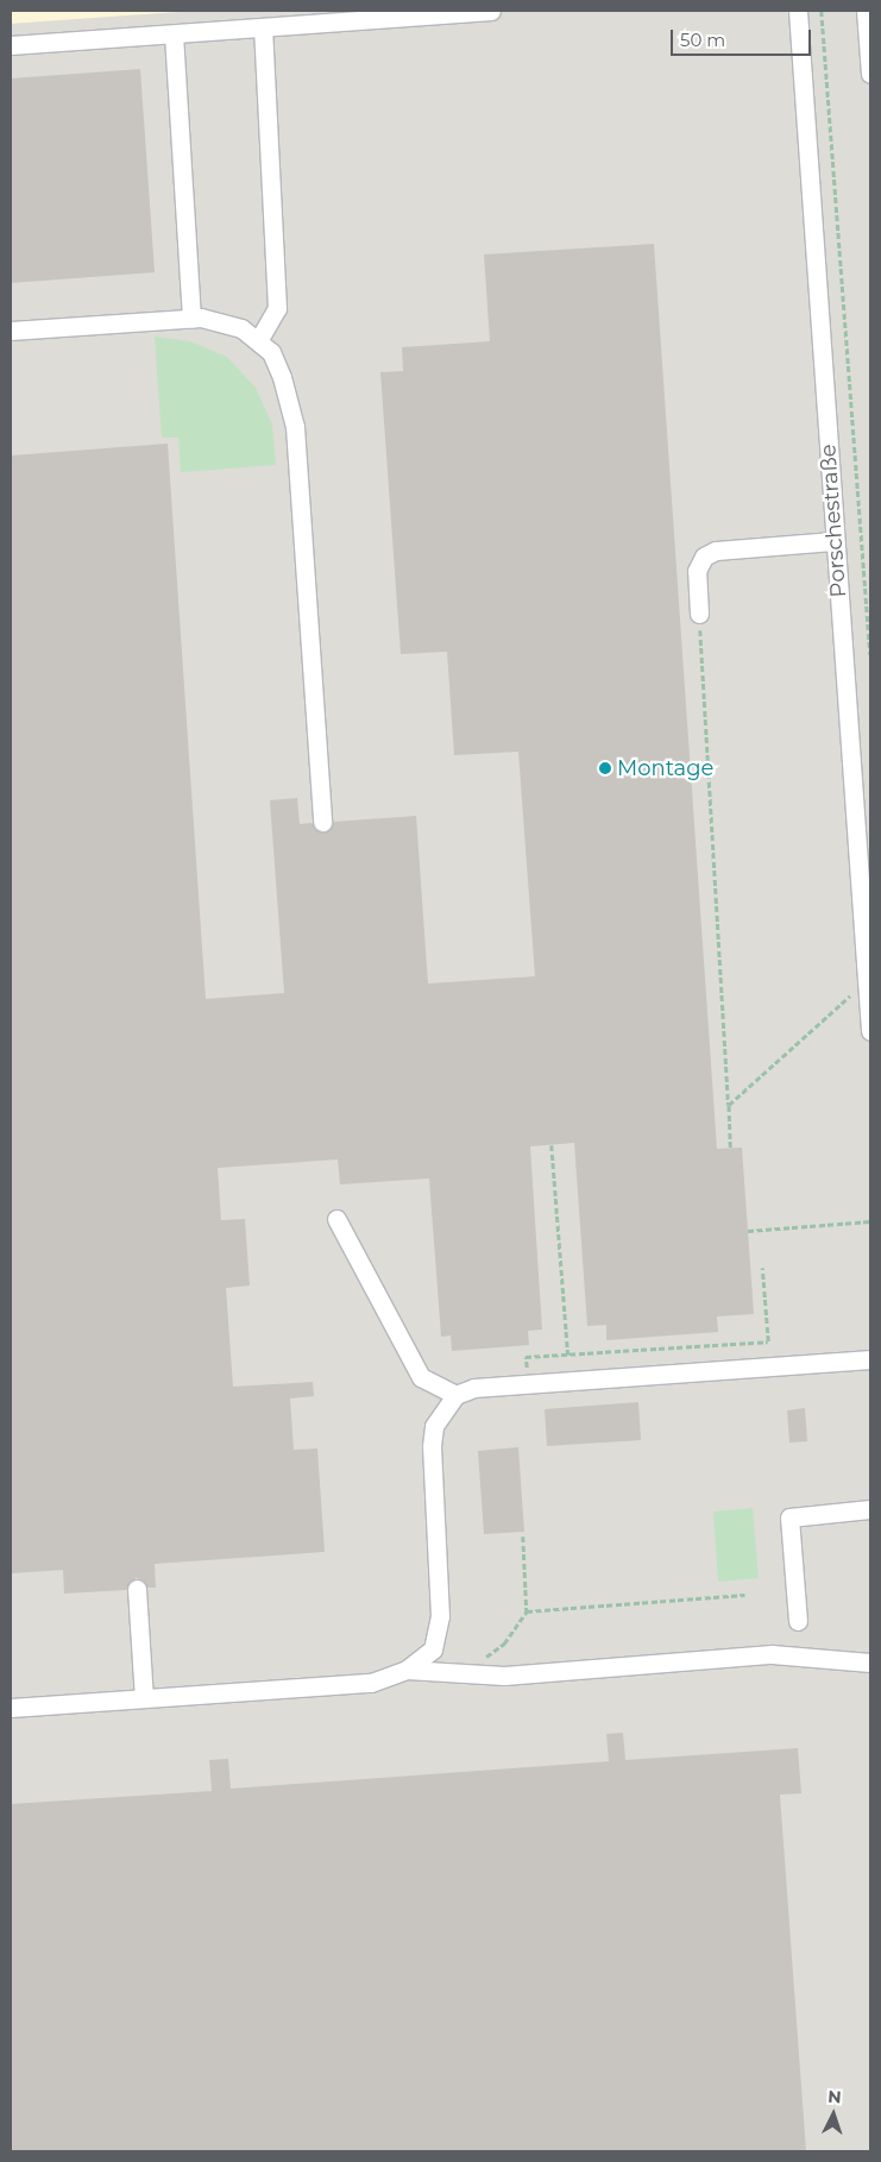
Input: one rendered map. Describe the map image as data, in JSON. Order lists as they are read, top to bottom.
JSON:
{
  "streets": {
    "lane": ["Porschestraße"]
  },
  "places": ["Montage"],
  "scale_bar": "50 m",
  "north": "top"
}
